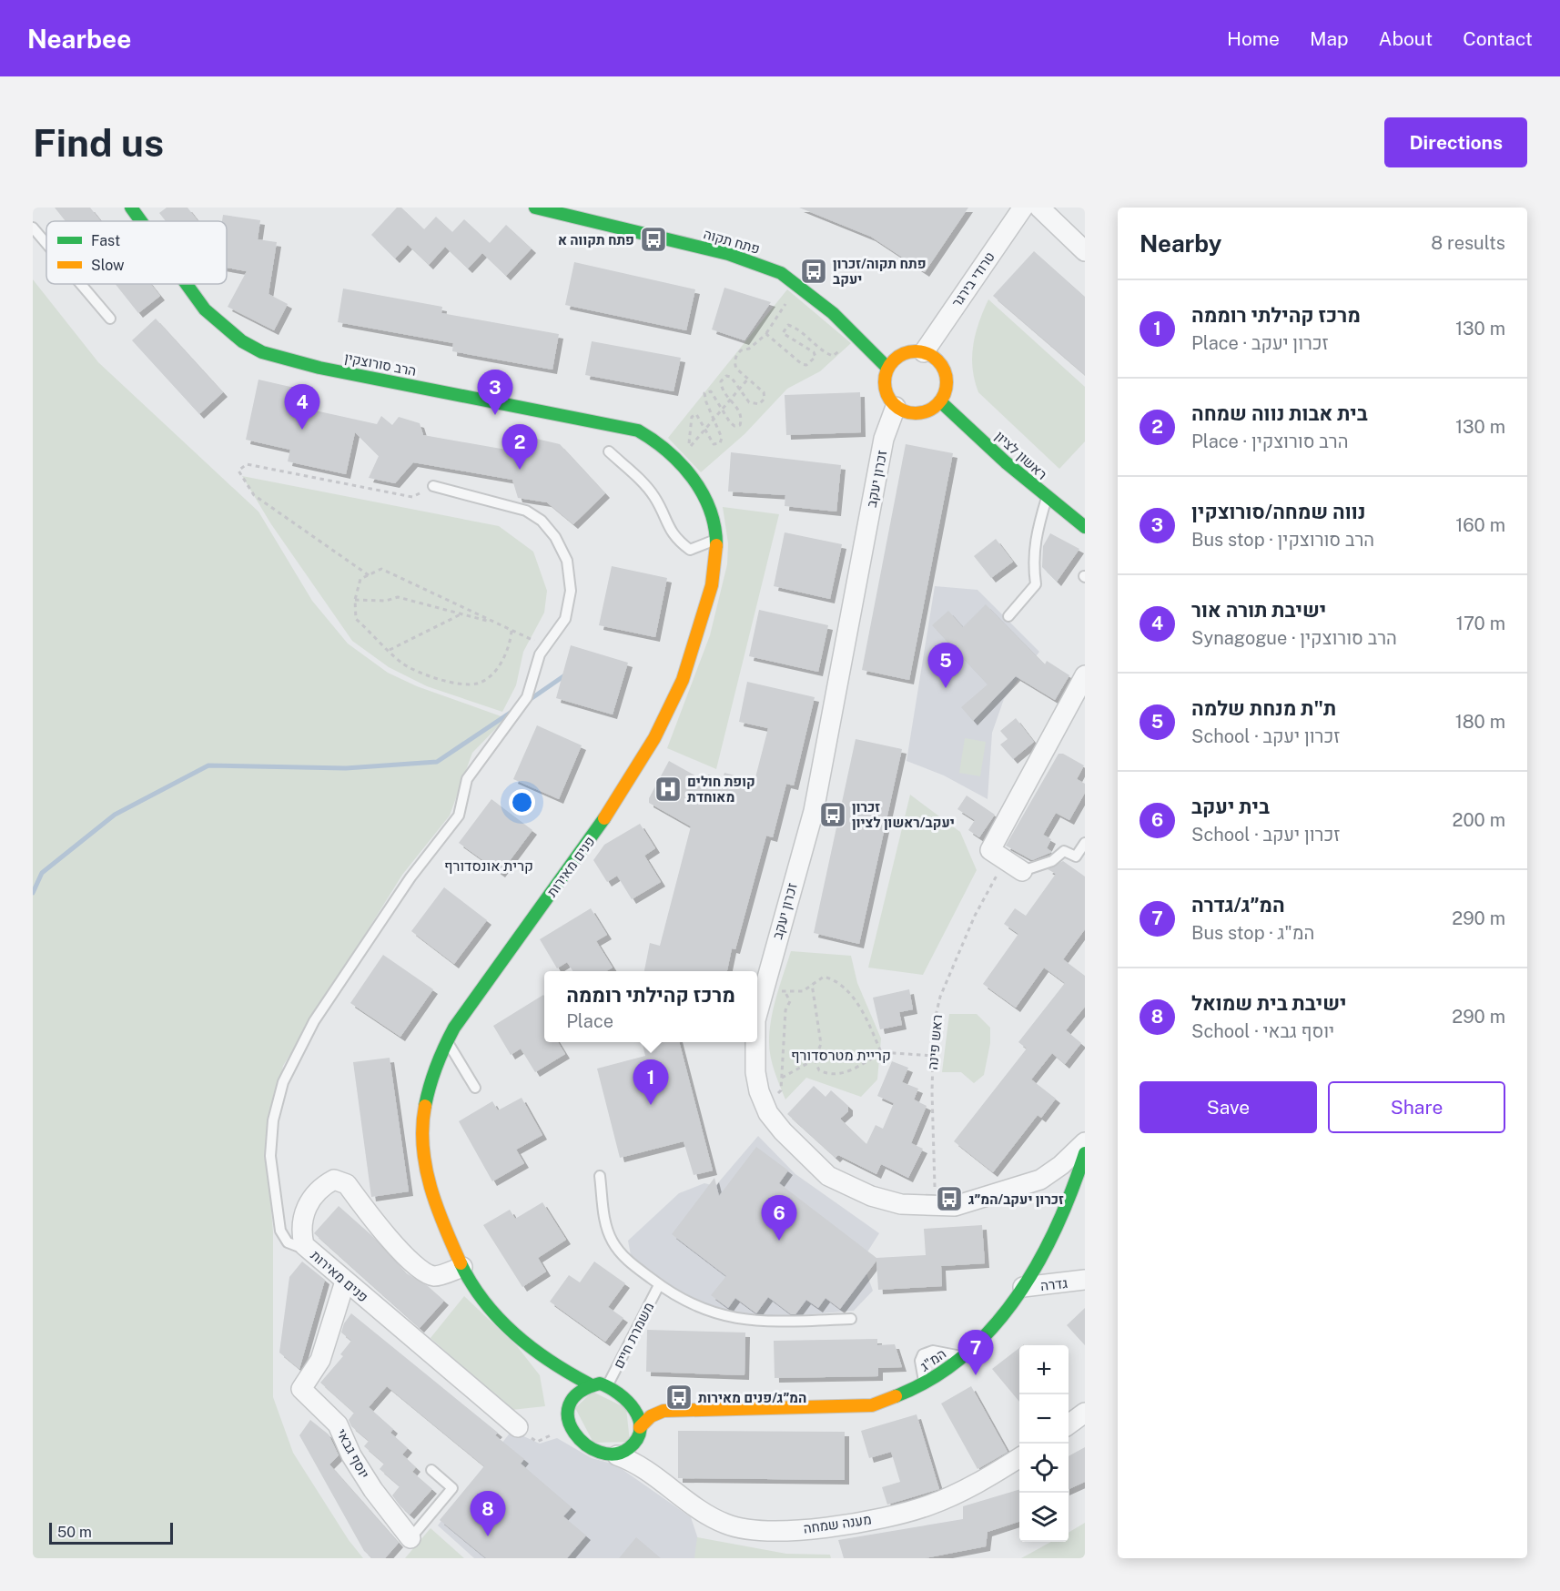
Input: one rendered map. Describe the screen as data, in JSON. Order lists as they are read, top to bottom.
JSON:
{
  "streets": {
    "street": [
      "פתח תקוה",
      "טרודי בירגר",
      "הרב סורוצקין",
      "ראשון לציון",
      "זכרון יעקב",
      "פנים מאירות",
      "גדרה",
      "המ\"ג",
      "יוסף גבאי",
      "מענה שמחה"
    ],
    "lane": ["משמרת חיים"],
    "path": ["ראש פינה"]
  },
  "crossings": [
    ["פתח תקוה", "טרודי בירגר"],
    ["פתח תקוה", "ראשון לציון"],
    ["פתח תקוה", "זכרון יעקב"],
    ["טרודי בירגר", "ראשון לציון"],
    ["טרודי בירגר", "זכרון יעקב"],
    ["הרב סורוצקין", "פנים מאירות"],
    ["ראשון לציון", "זכרון יעקב"],
    ["זכרון יעקב", "ראש פינה"],
    ["פנים מאירות", "משמרת חיים"],
    ["פנים מאירות", "המ\"ג"],
    ["פנים מאירות", "יוסף גבאי"],
    ["פנים מאירות", "מענה שמחה"],
    ["גדרה", "המ\"ג"],
    ["משמרת חיים", "המ\"ג"],
    ["משמרת חיים", "מענה שמחה"],
    ["המ\"ג", "מענה שמחה"]
  ],
  "districts": ["קרית אונסדורף", "קריית מטרסדורף"],
  "places": {
    "bus stop": [
      "פתח תקווה א",
      "פתח תקוה/זכרון יעקב",
      "זכרון יעקב/ראשון לציון",
      "זכרון יעקב/המ״ג",
      "המ״ג/פנים מאירות"
    ],
    "hospital": ["קופת חולים מאוחדת"]
  },
  "legend": ["Fast", "Slow"],
  "scale_bar": "50 m",
  "page": {
    "header": "Nearbee",
    "nav": [
      "Home",
      "Map",
      "About",
      "Contact"
    ],
    "buttons": [
      "Directions",
      ["Save", "Share"]
    ],
    "title": "Find us",
    "heading": ["Nearby", "8 results"],
    "list": [
      {
        "mark": "1",
        "name": "מרכז קהילתי רוממה",
        "note": "Place · זכרון יעקב",
        "value": "130 m"
      },
      {
        "mark": "2",
        "name": "בית אבות נווה שמחה",
        "note": "Place · הרב סורוצקין",
        "value": "130 m"
      },
      {
        "mark": "3",
        "name": "נווה שמחה/סורוצקין",
        "note": "Bus stop · הרב סורוצקין",
        "value": "160 m"
      },
      {
        "mark": "4",
        "name": "ישיבת תורה אור",
        "note": "Synagogue · הרב סורוצקין",
        "value": "170 m"
      },
      {
        "mark": "5",
        "name": "ת\"ת מנחת שלמה",
        "note": "School · זכרון יעקב",
        "value": "180 m"
      },
      {
        "mark": "6",
        "name": "בית יעקב",
        "note": "School · זכרון יעקב",
        "value": "200 m"
      },
      {
        "mark": "7",
        "name": "המ״ג/גדרה",
        "note": "Bus stop · המ\"ג",
        "value": "290 m"
      },
      {
        "mark": "8",
        "name": "ישיבת בית שמואל",
        "note": "School · יוסף גבאי",
        "value": "290 m"
      }
    ],
    "pins": [
      "3",
      "4",
      "2",
      "5",
      "1",
      "6",
      "7",
      "8"
    ],
    "popup": ["מרכז קהילתי רוממה", "Place"],
    "map_buttons": ["+", "−"],
    "scale": "50 m"
  }
}
